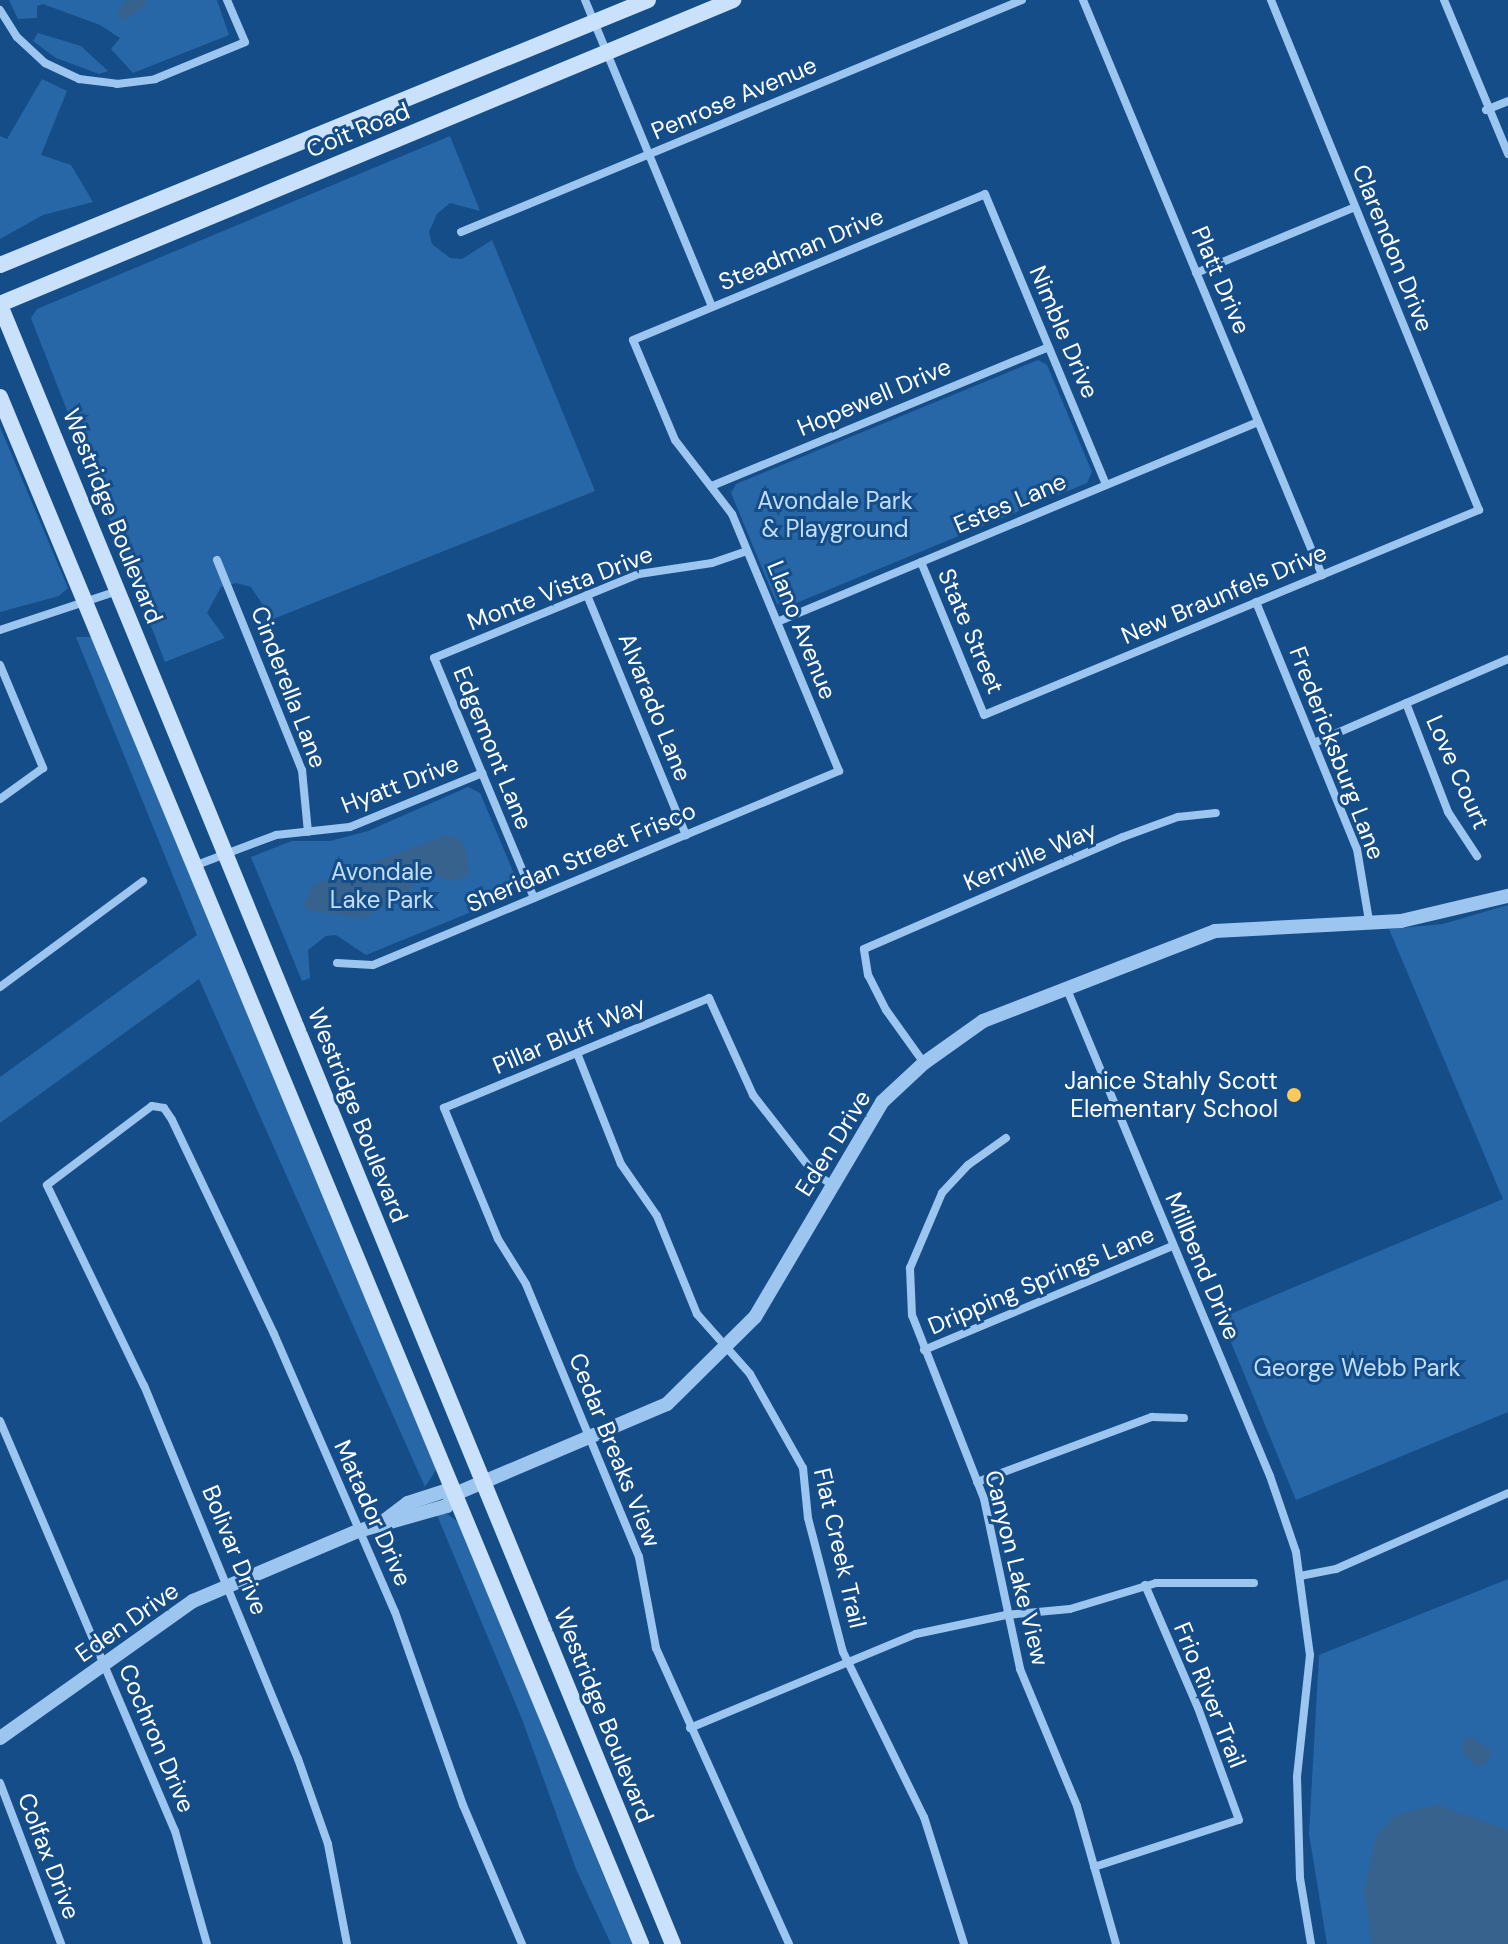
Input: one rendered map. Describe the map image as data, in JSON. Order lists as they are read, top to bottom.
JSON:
{
  "streets": {
    "main road": ["Coit Road", "Westridge Boulevard"],
    "street": [
      "Penrose Avenue",
      "Clarendon Drive",
      "Steadman Drive",
      "Platt Drive",
      "Nimble Drive",
      "Hopewell Drive",
      "Estes Lane",
      "Monte Vista Drive",
      "New Braunfels Drive",
      "Llano Avenue",
      "State Street",
      "Cinderella Lane",
      "Alvarado Lane",
      "Edgemont Lane",
      "Fredericksburg Lane",
      "Love Court",
      "Hyatt Drive",
      "Kerrville Way",
      "Sheridan Street Frisco",
      "Pillar Bluff Way",
      "Eden Drive",
      "Millbend Drive",
      "Dripping Springs Lane",
      "Cedar Breaks View",
      "Matador Drive",
      "Flat Creek Trail",
      "Bolivar Drive",
      "Canyon Lake View",
      "Frio River Trail",
      "Cochron Drive",
      "Colfax Drive"
    ]
  },
  "crossings": [
    ["Coit Road", "Westridge Boulevard"],
    ["Clarendon Drive", "New Braunfels Drive"],
    ["Steadman Drive", "Nimble Drive"],
    ["Steadman Drive", "Llano Avenue"],
    ["Platt Drive", "Estes Lane"],
    ["Platt Drive", "New Braunfels Drive"],
    ["Nimble Drive", "Hopewell Drive"],
    ["Nimble Drive", "Estes Lane"],
    ["Hopewell Drive", "Llano Avenue"],
    ["Estes Lane", "Llano Avenue"],
    ["Estes Lane", "State Street"],
    ["Westridge Boulevard", "Hyatt Drive"],
    ["Westridge Boulevard", "Eden Drive"],
    ["Monte Vista Drive", "Llano Avenue"],
    ["Monte Vista Drive", "Alvarado Lane"],
    ["Monte Vista Drive", "Edgemont Lane"],
    ["New Braunfels Drive", "State Street"],
    ["New Braunfels Drive", "Fredericksburg Lane"],
    ["Llano Avenue", "Sheridan Street Frisco"],
    ["Cinderella Lane", "Hyatt Drive"],
    ["Alvarado Lane", "Sheridan Street Frisco"],
    ["Edgemont Lane", "Hyatt Drive"],
    ["Edgemont Lane", "Sheridan Street Frisco"],
    ["Fredericksburg Lane", "Eden Drive"],
    ["Kerrville Way", "Eden Drive"],
    ["Pillar Bluff Way", "Eden Drive"],
    ["Pillar Bluff Way", "Cedar Breaks View"],
    ["Pillar Bluff Way", "Flat Creek Trail"],
    ["Eden Drive", "Millbend Drive"],
    ["Eden Drive", "Cedar Breaks View"],
    ["Eden Drive", "Matador Drive"],
    ["Eden Drive", "Flat Creek Trail"],
    ["Eden Drive", "Bolivar Drive"],
    ["Eden Drive", "Cochron Drive"],
    ["Millbend Drive", "Dripping Springs Lane"],
    ["Dripping Springs Lane", "Canyon Lake View"],
    ["Matador Drive", "Bolivar Drive"],
    ["Canyon Lake View", "Frio River Trail"]
  ],
  "parks": ["Avondale Park & Playground", "Avondale Lake Park", "George Webb Park"],
  "places": ["Janice Stahly Scott Elementary School"]
}
